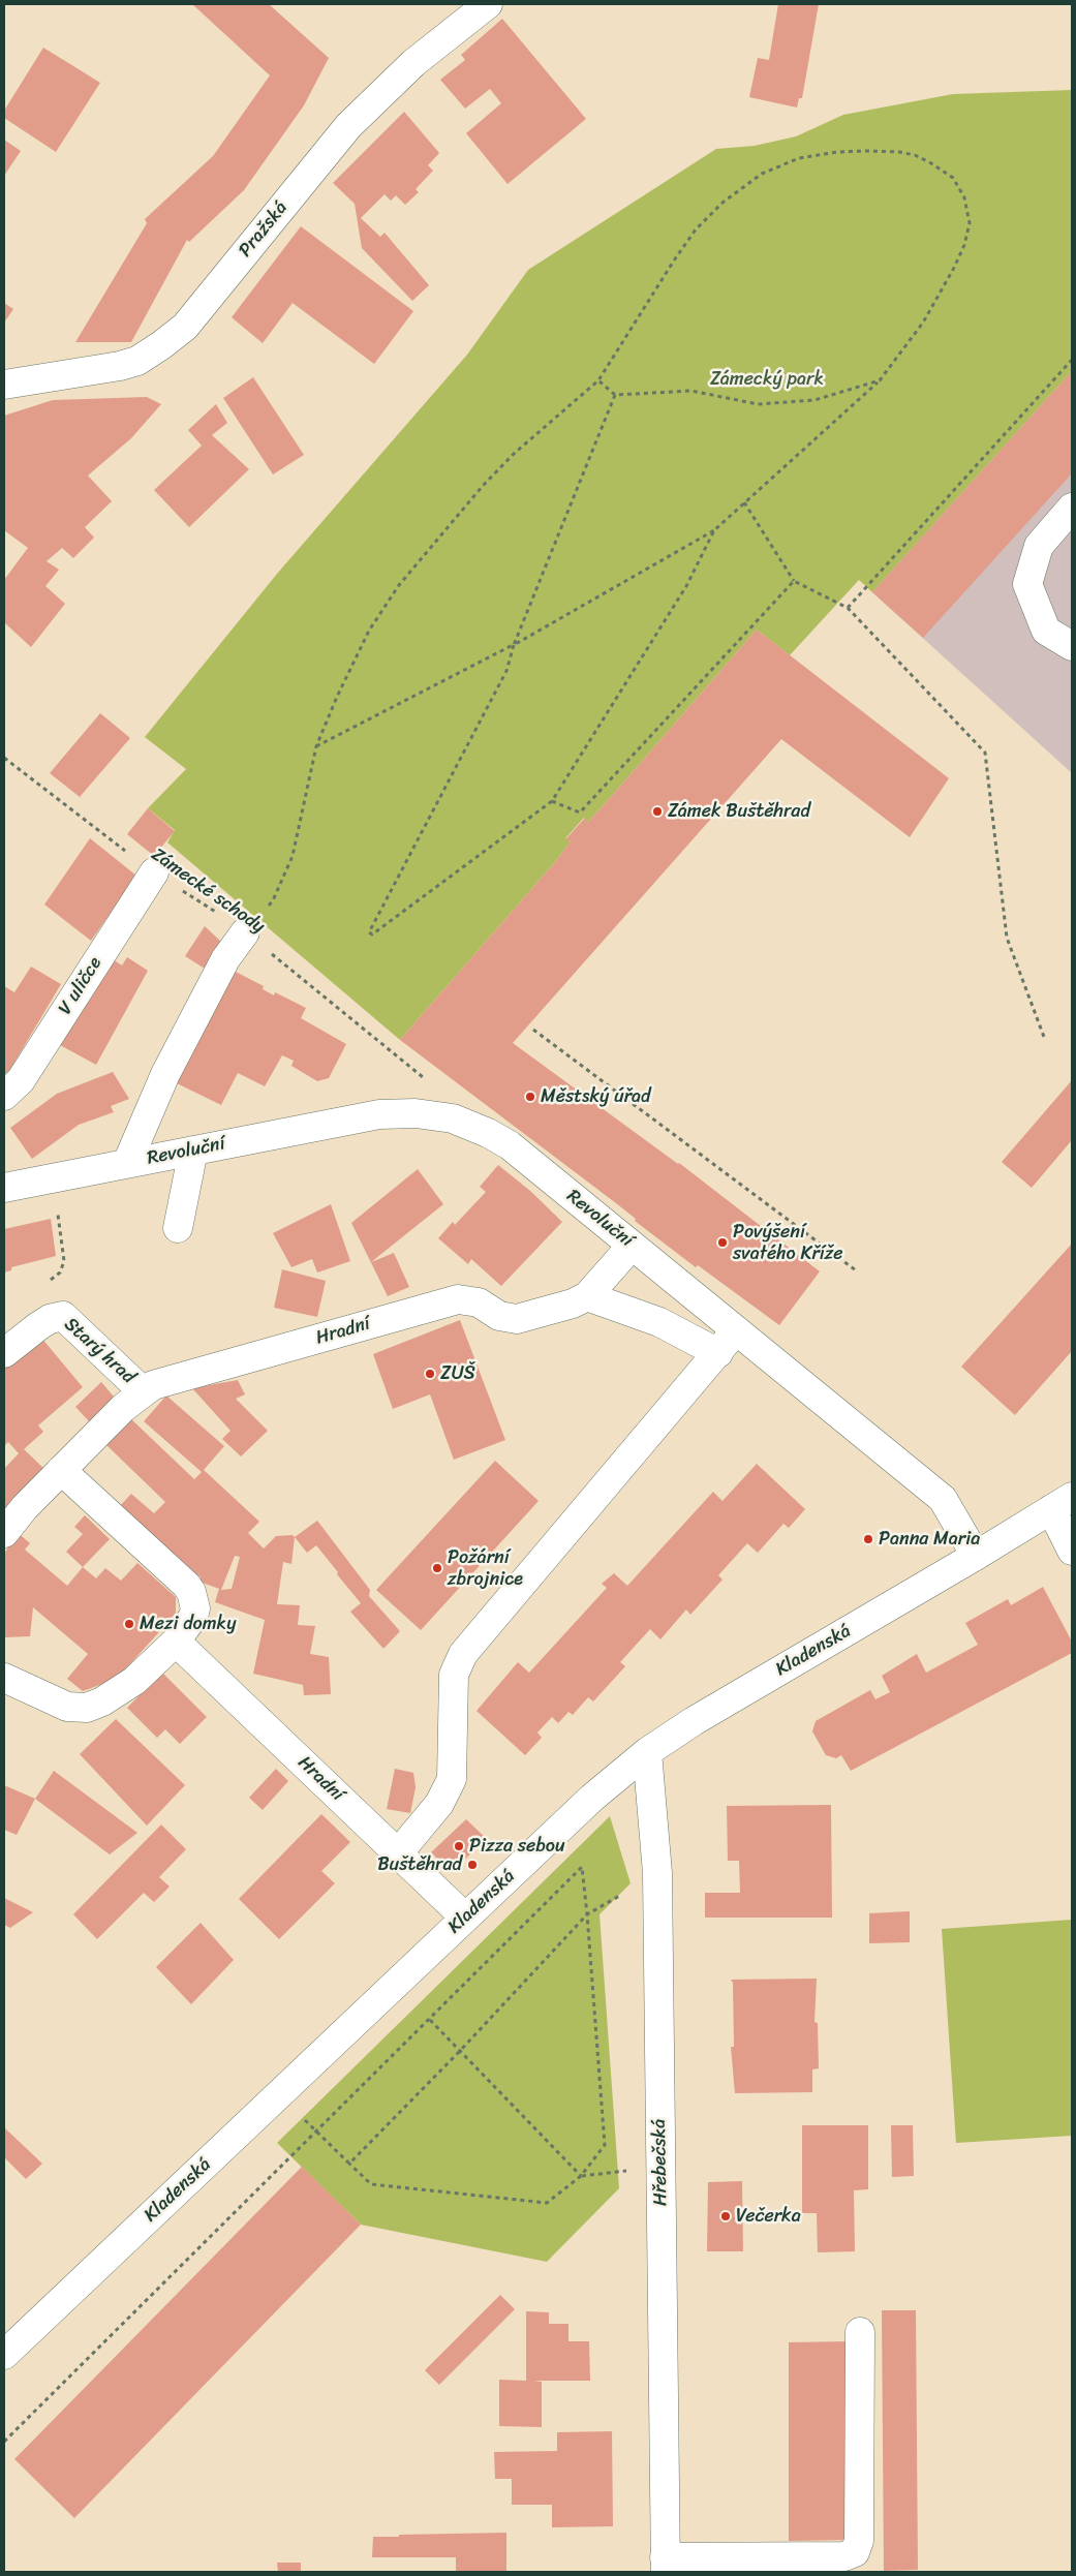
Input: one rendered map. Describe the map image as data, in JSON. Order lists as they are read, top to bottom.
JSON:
{
  "streets": {
    "street": [
      "Pražská",
      "V uličce",
      "Revoluční",
      "Hradní",
      "Starý hrad",
      "Kladenská",
      "Hřebečská"
    ],
    "path": ["Zámecké schody"]
  },
  "crossings": [
    ["Zámecké schody", "V uličce"],
    ["Zámecké schody", "Revoluční"],
    ["Revoluční", "Hradní"],
    ["Revoluční", "Kladenská"],
    ["Hradní", "Starý hrad"],
    ["Hradní", "Kladenská"],
    ["Kladenská", "Hřebečská"]
  ],
  "parks": ["Zámecký park"],
  "places": [
    "Zámek Buštěhrad",
    "Městský úřad",
    "Povýšení svatého Kříže",
    "ZUŠ",
    "Panna Maria",
    "Požární zbrojnice",
    "Mezi domky",
    "Pizza sebou",
    "Buštěhrad",
    "Večerka"
  ]
}
